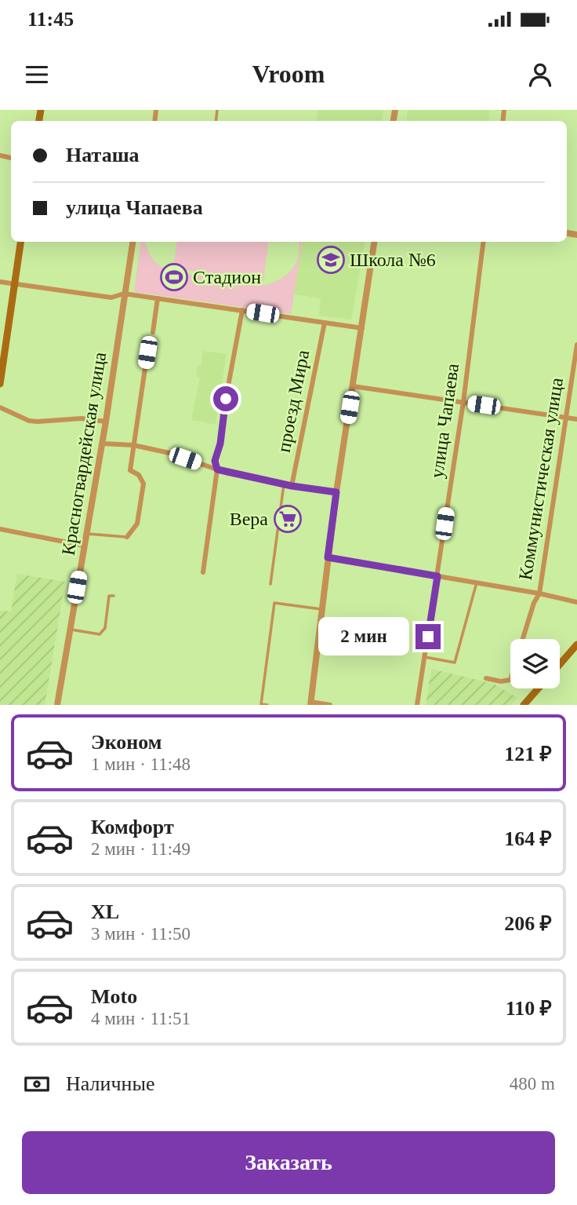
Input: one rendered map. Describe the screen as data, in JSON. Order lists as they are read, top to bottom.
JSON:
{
  "streets": {
    "street": [
      "проезд Мира",
      "улица Чапаева",
      "Красногвардейская улица",
      "Коммунистическая улица"
    ]
  },
  "places": {
    "school or university": ["Школа №6"],
    "sports": ["Стадион"],
    "supermarket": ["Вера"]
  },
  "page": {
    "status": "11:45",
    "header": "Vroom",
    "banner": ["Наташа", "улица Чапаева"],
    "bubble": "2 мин",
    "list": [
      {
        "name": "Эконом",
        "note": "1 мин · 11:48",
        "value": "121 ₽"
      },
      {
        "name": "Комфорт",
        "note": "2 мин · 11:49",
        "value": "164 ₽"
      },
      {
        "name": "XL",
        "note": "3 мин · 11:50",
        "value": "206 ₽"
      },
      {
        "name": "Moto",
        "note": "4 мин · 11:51",
        "value": "110 ₽"
      }
    ],
    "pay": ["Наличные", "480 m"],
    "buttons": "Заказать"
  }
}
